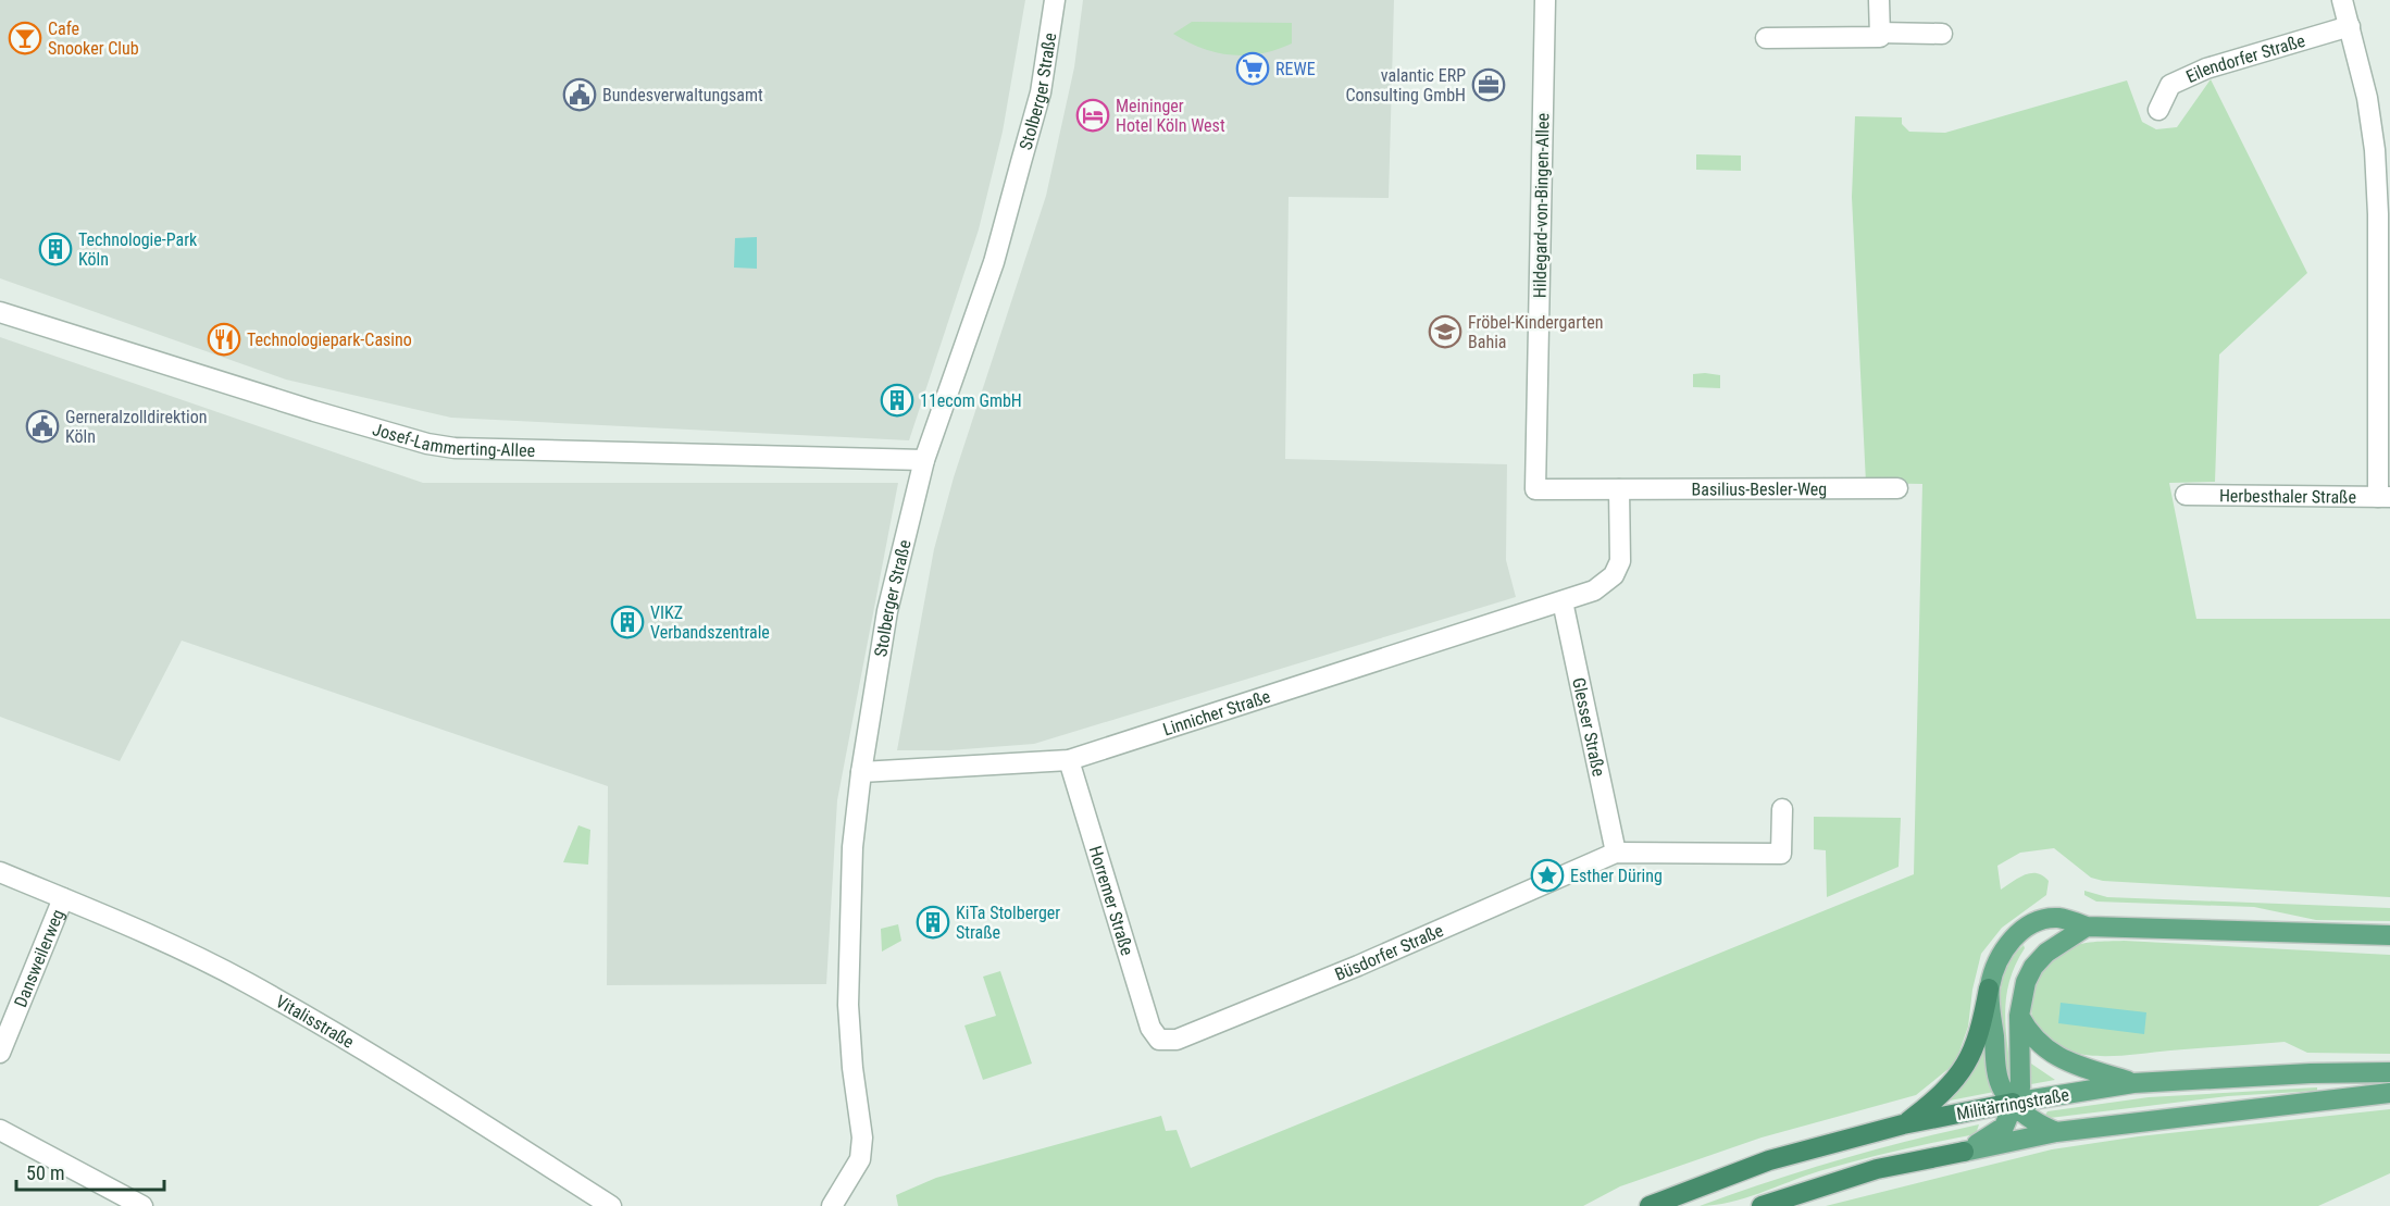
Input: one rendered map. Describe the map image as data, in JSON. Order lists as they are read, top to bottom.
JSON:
{
  "streets": {
    "highway": ["Militärringstraße"],
    "street": [
      "Eilendorfer Straße",
      "Stolberger Straße",
      "Hildegard-von-Bingen-Allee",
      "Josef-Lammerting-Allee",
      "Basilius-Besler-Weg",
      "Herbesthaler Straße",
      "Linnicher Straße",
      "Glesser Straße",
      "Horremer Straße",
      "Büsdorfer Straße",
      "Dansweilerweg",
      "Vitalisstraße"
    ]
  },
  "crossings": [
    ["Stolberger Straße", "Josef-Lammerting-Allee"],
    ["Stolberger Straße", "Linnicher Straße"],
    ["Hildegard-von-Bingen-Allee", "Basilius-Besler-Weg"],
    ["Linnicher Straße", "Glesser Straße"],
    ["Linnicher Straße", "Horremer Straße"],
    ["Glesser Straße", "Büsdorfer Straße"],
    ["Horremer Straße", "Büsdorfer Straße"],
    ["Dansweilerweg", "Vitalisstraße"]
  ],
  "places": {
    "bar": ["Cafe Snooker Club"],
    "supermarket": ["REWE"],
    "office": ["valantic ERP Consulting GmbH"],
    "public building": ["Bundesverwaltungsamt", "Gerneralzolldirektion Köln"],
    "hotel": ["Meininger Hotel Köln West"],
    "building": [
      "Technologie-Park Köln",
      "11ecom GmbH",
      "VIKZ Verbandszentrale",
      "KiTa Stolberger Straße"
    ],
    "school or university": ["Fröbel-Kindergarten Bahia"],
    "restaurant": ["Technologiepark-Casino"],
    "place": ["Esther Düring"]
  },
  "scale_bar": "50 m"
}
